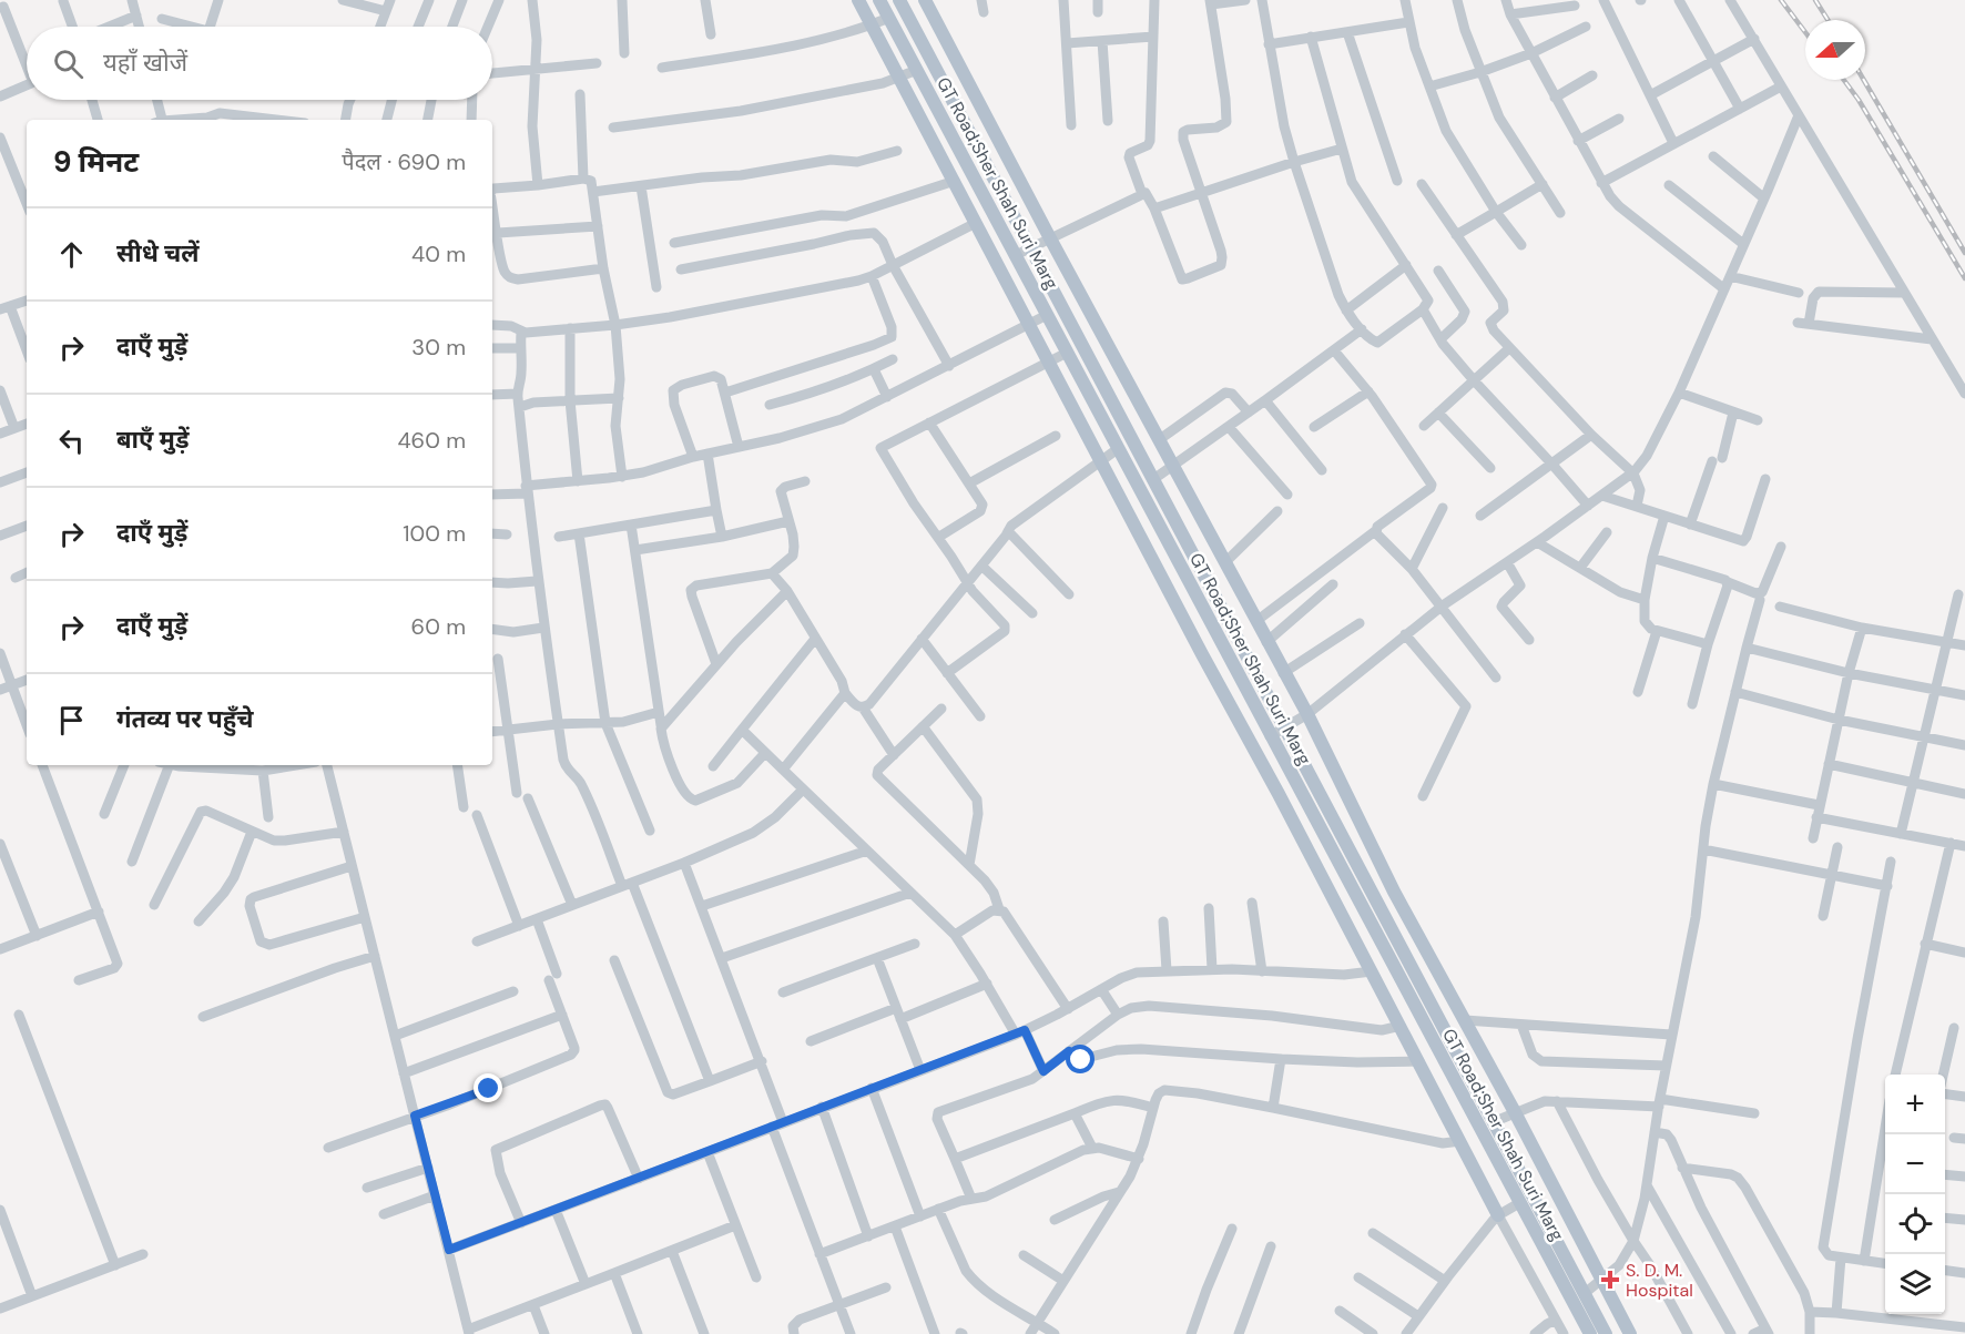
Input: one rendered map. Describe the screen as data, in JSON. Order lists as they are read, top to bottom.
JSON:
{
  "streets": {
    "main road": ["GT Road;Sher Shah Suri Marg"]
  },
  "places": {
    "health": ["S. D. M. Hospital"]
  },
  "north": "left",
  "page": {
    "search": "यहाँ खोजें",
    "heading": ["9 मिनट", "पैदल · 690 m"],
    "list": [
      ["सीधे चलें", "40 m"],
      ["दाएँ मुड़ें", "30 m"],
      ["बाएँ मुड़ें", "460 m"],
      ["दाएँ मुड़ें", "100 m"],
      ["दाएँ मुड़ें", "60 m"],
      "गंतव्य पर पहुँचे"
    ],
    "map_buttons": ["+", "−"]
  }
}
